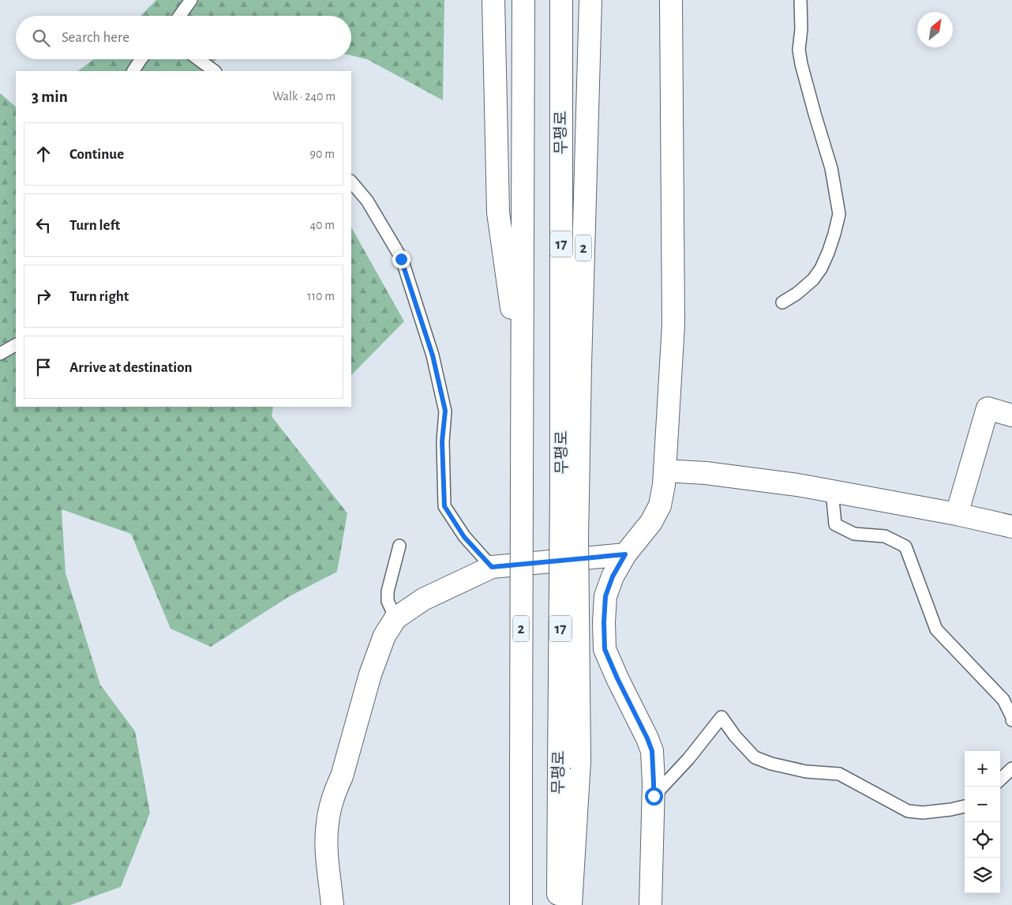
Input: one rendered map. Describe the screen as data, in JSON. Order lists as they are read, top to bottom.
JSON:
{
  "streets": {
    "main road": ["무평로", "17", "2"]
  },
  "crossings": [
    ["무평로", "2"]
  ],
  "north": "top right",
  "page": {
    "search": "Search here",
    "heading": ["3 min", "Walk · 240 m"],
    "list": [
      ["Continue", "90 m"],
      ["Turn left", "40 m"],
      ["Turn right", "110 m"],
      "Arrive at destination"
    ],
    "map_buttons": ["+", "−"]
  }
}
